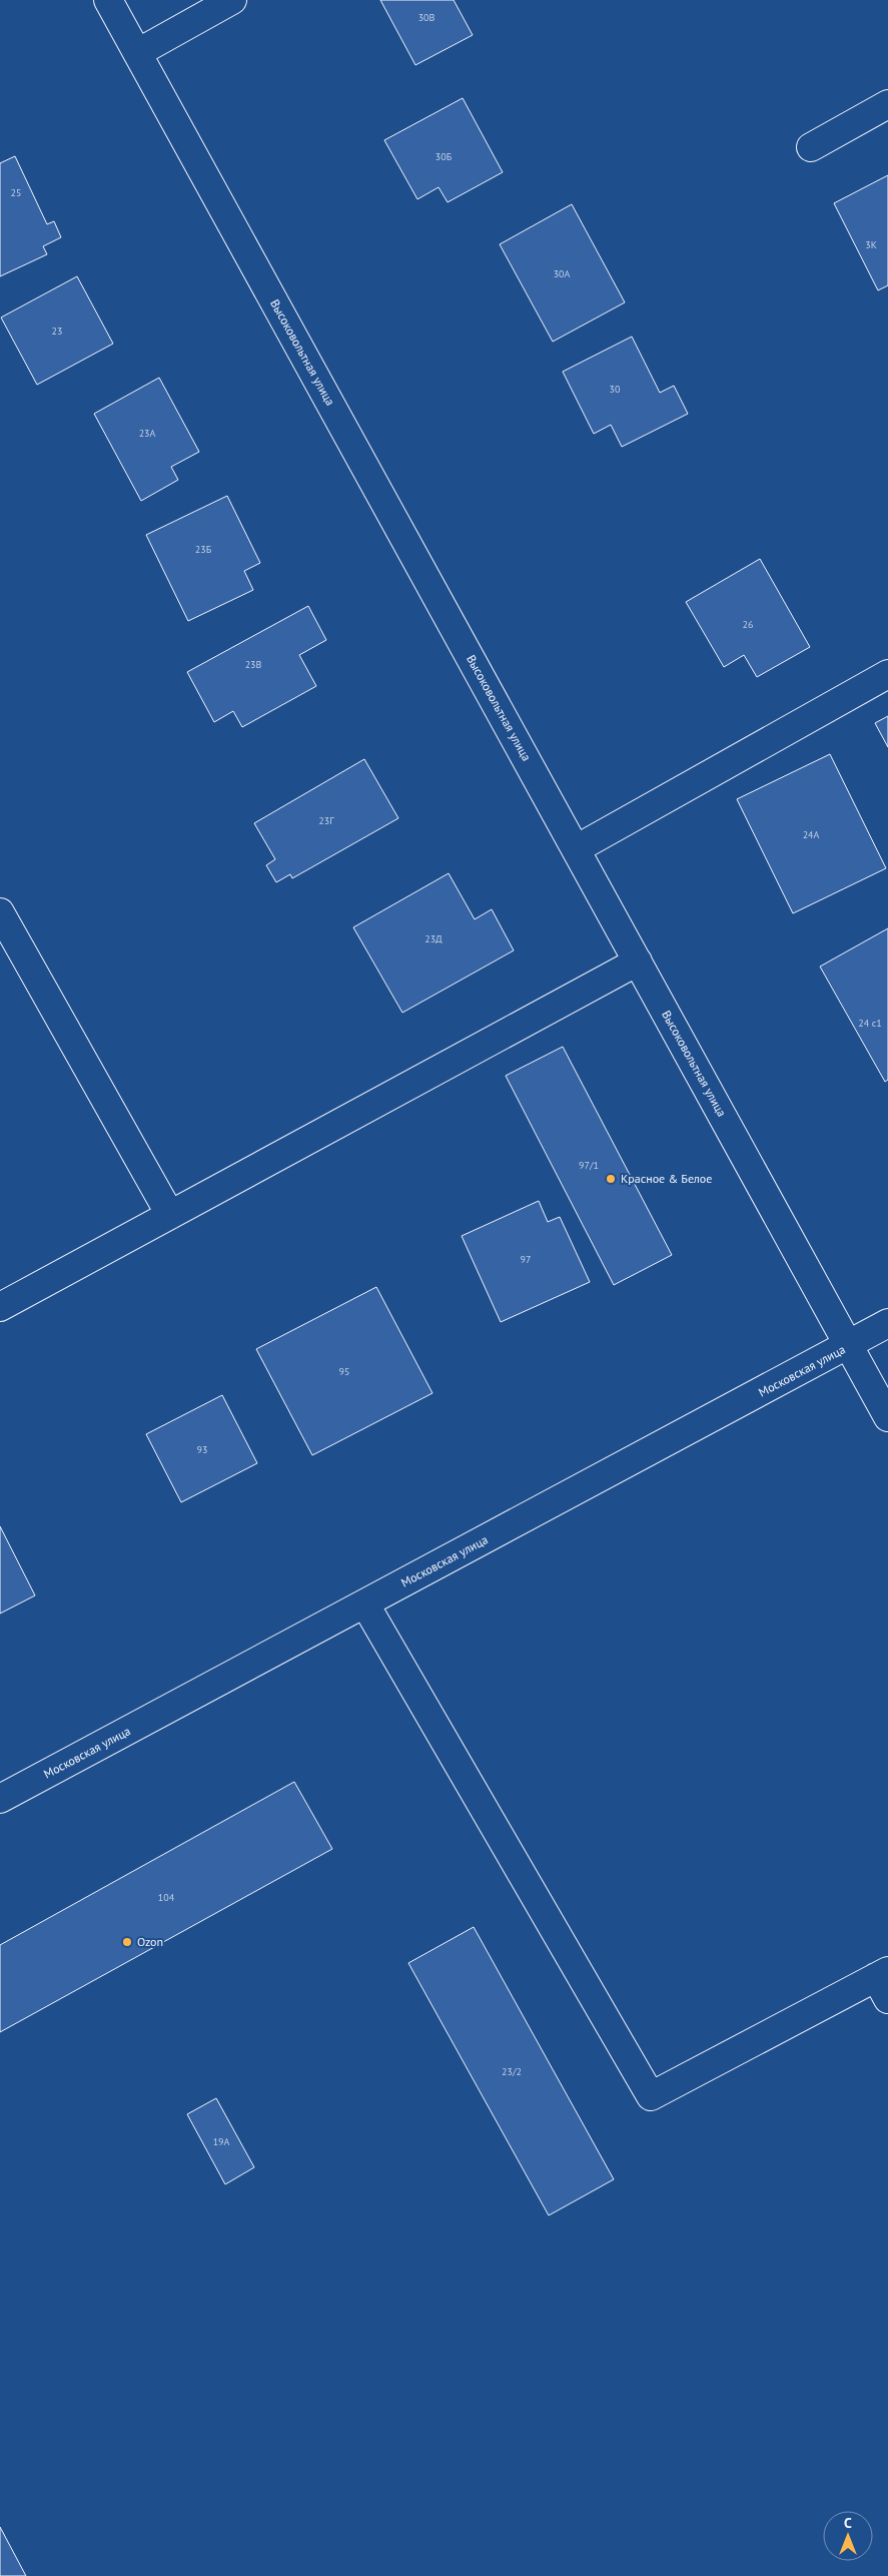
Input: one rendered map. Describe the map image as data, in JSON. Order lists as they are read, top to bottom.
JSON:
{
  "streets": {
    "street": ["Высоковольтная улица", "Московская улица"]
  },
  "crossings": [
    ["Высоковольтная улица", "Московская улица"]
  ],
  "places": ["Красное & Белое", "Ozon"],
  "house_numbers": [
    "30В",
    "30Б",
    "25",
    "3К",
    "30А",
    "23",
    "30",
    "23А",
    "23Б",
    "26",
    "23В",
    "23Г",
    "24А",
    "23Д",
    "24 с1",
    "97/1",
    "97",
    "95",
    "93",
    "104",
    "23/2",
    "19А"
  ],
  "north": "top"
}
